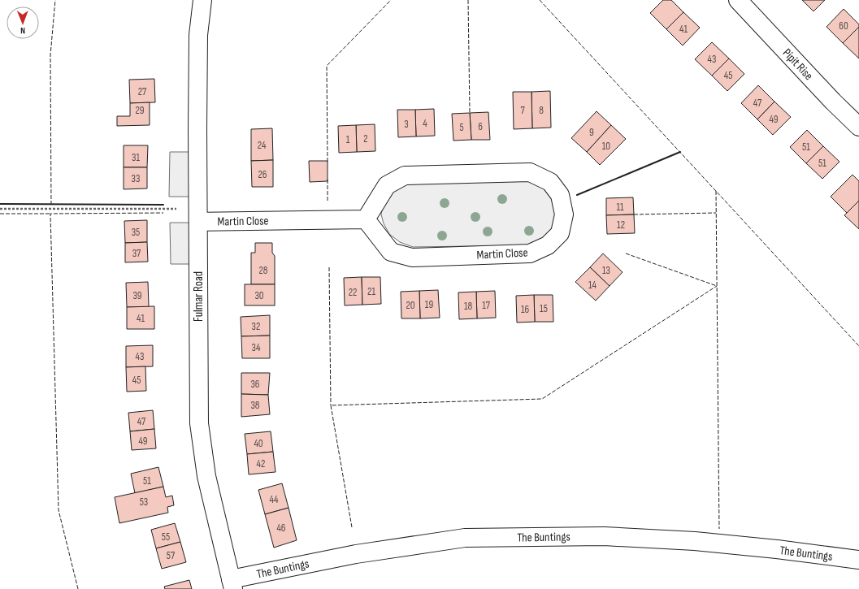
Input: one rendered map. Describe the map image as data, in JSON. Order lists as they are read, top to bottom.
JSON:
{
  "streets": {
    "street": [
      "Pipit Rise",
      "Martin Close",
      "Fulmar Road",
      "The Buntings"
    ]
  },
  "crossings": [
    ["Martin Close", "Fulmar Road"],
    ["Fulmar Road", "The Buntings"]
  ],
  "house_numbers": [
    "60",
    "41",
    "43",
    "45",
    "27",
    "47",
    "29",
    "7",
    "8",
    "49",
    "4",
    "3",
    "6",
    "5",
    "9",
    "2",
    "1",
    "24",
    "10",
    "51",
    "31",
    "51",
    "26",
    "33",
    "11",
    "12",
    "35",
    "37",
    "28",
    "13",
    "14",
    "21",
    "22",
    "39",
    "30",
    "19",
    "20",
    "17",
    "18",
    "15",
    "16",
    "41",
    "32",
    "34",
    "43",
    "45",
    "36",
    "38",
    "47",
    "49",
    "40",
    "42",
    "51",
    "44",
    "53",
    "46",
    "55",
    "57"
  ],
  "north": "bottom"
}
